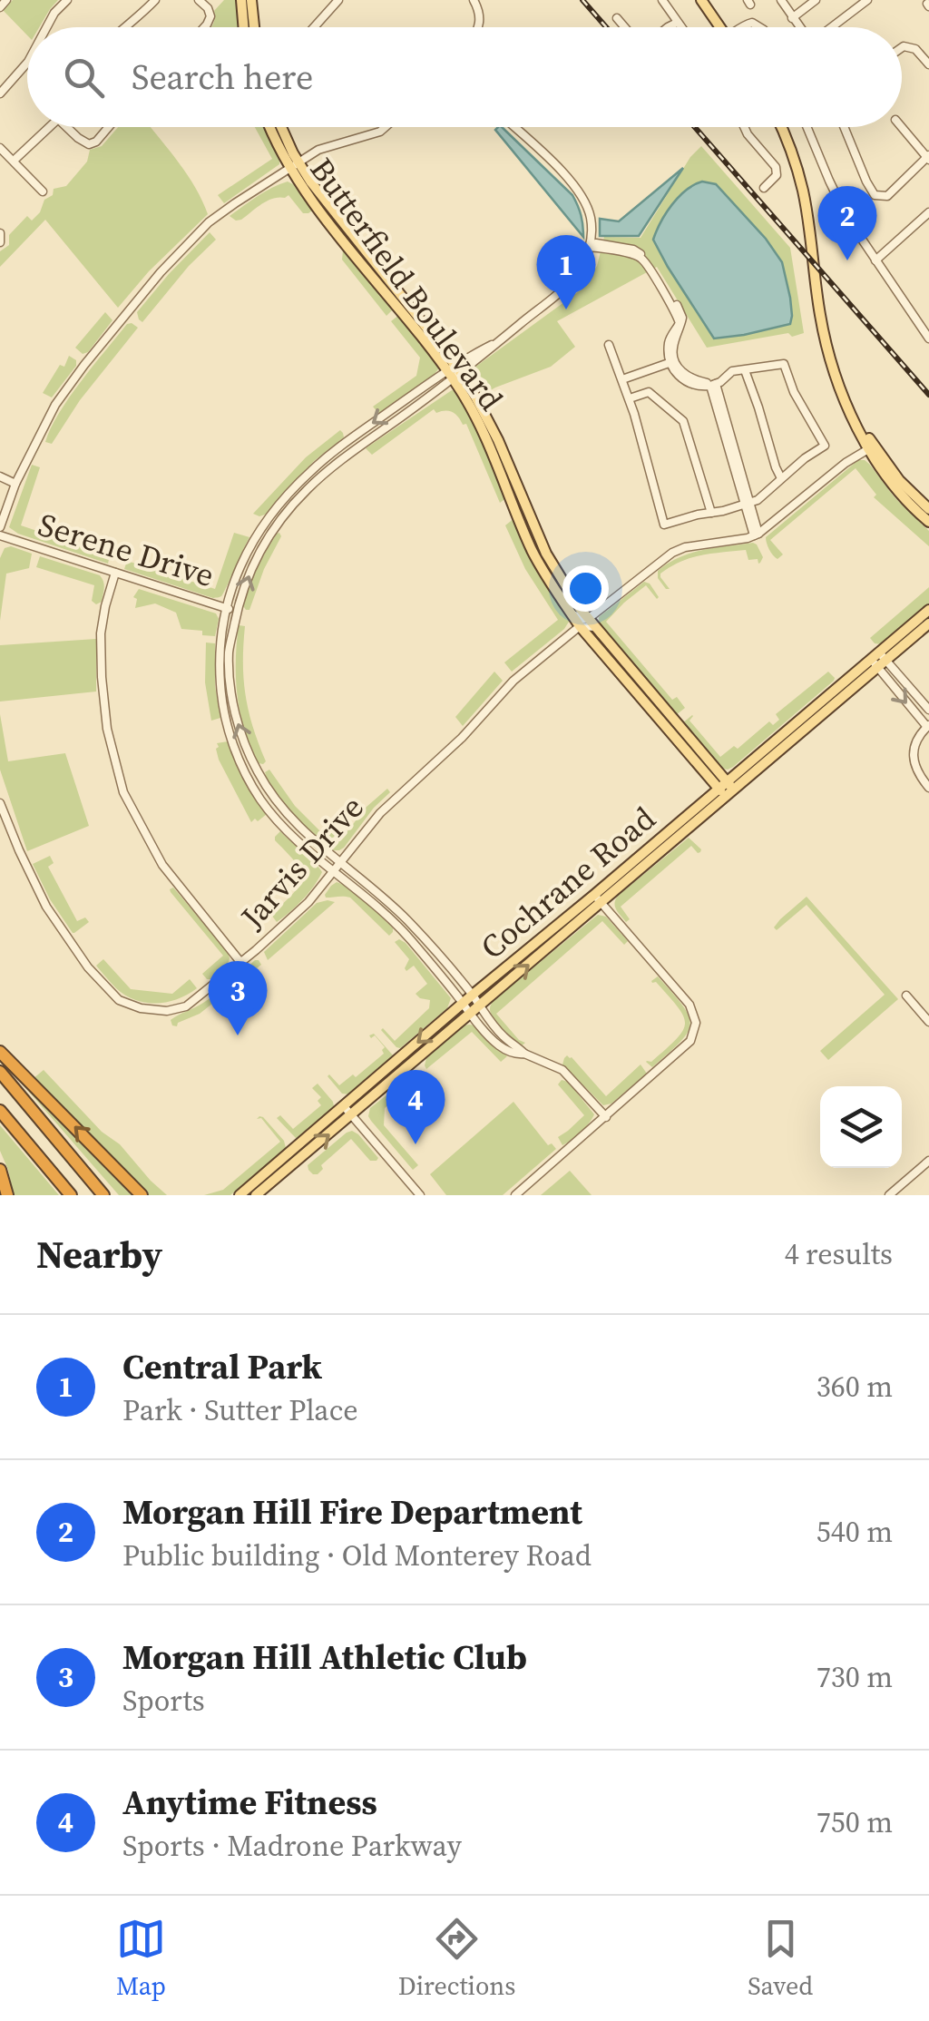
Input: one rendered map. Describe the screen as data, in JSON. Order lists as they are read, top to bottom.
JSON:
{
  "streets": {
    "main road": ["Butterfield Boulevard", "Cochrane Road"],
    "street": ["Serene Drive", "Jarvis Drive"]
  },
  "crossings": [
    ["Butterfield Boulevard", "Jarvis Drive"],
    ["Butterfield Boulevard", "Cochrane Road"]
  ],
  "page": {
    "search": "Search here",
    "pins": [
      "2",
      "1",
      "3",
      "4"
    ],
    "heading": ["Nearby", "4 results"],
    "list": [
      {
        "mark": "1",
        "name": "Central Park",
        "note": "Park · Sutter Place",
        "value": "360 m"
      },
      {
        "mark": "2",
        "name": "Morgan Hill Fire Department",
        "note": "Public building · Old Monterey Road",
        "value": "540 m"
      },
      {
        "mark": "3",
        "name": "Morgan Hill Athletic Club",
        "note": "Sports",
        "value": "730 m"
      },
      {
        "mark": "4",
        "name": "Anytime Fitness",
        "note": "Sports · Madrone Parkway",
        "value": "750 m"
      }
    ],
    "nav": ["Map", "Directions", "Saved"]
  }
}
